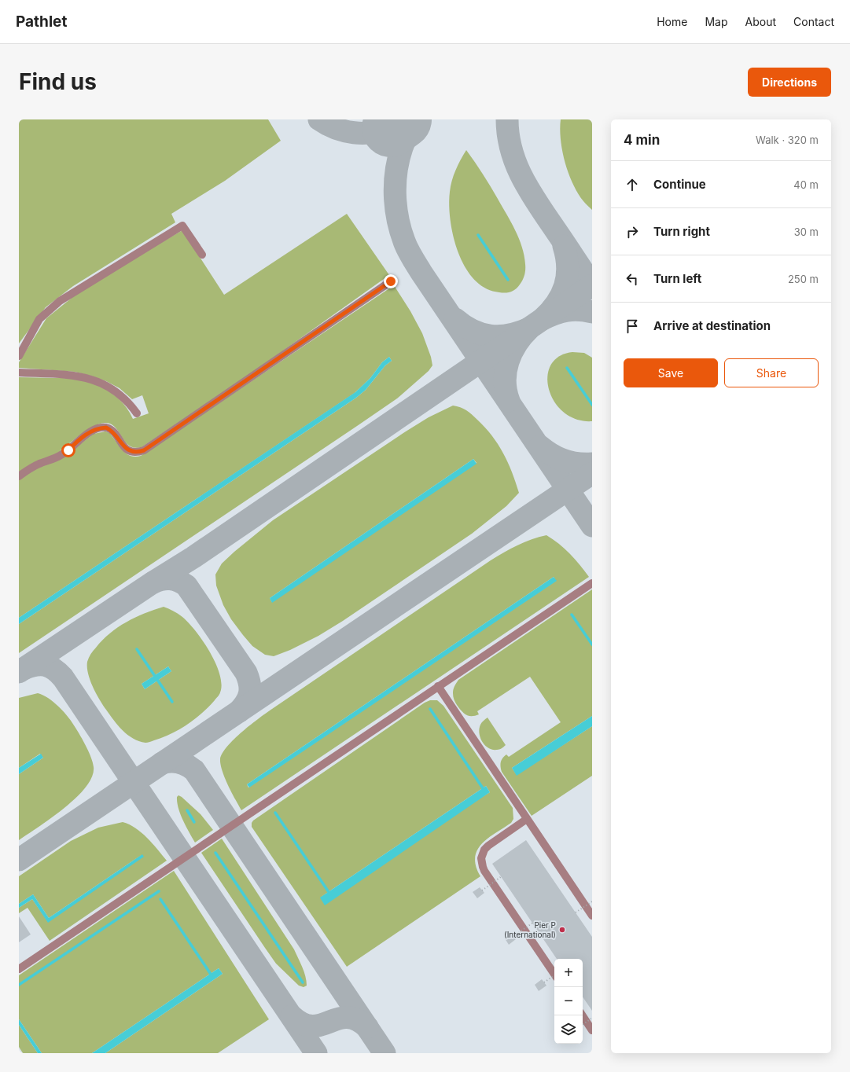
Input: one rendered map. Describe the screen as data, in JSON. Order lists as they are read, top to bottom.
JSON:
{
  "places": ["Pier P (International)"],
  "page": {
    "header": "Pathlet",
    "nav": [
      "Home",
      "Map",
      "About",
      "Contact"
    ],
    "buttons": [
      "Directions",
      ["Save", "Share"]
    ],
    "title": "Find us",
    "heading": ["4 min", "Walk · 320 m"],
    "list": [
      ["Continue", "40 m"],
      ["Turn right", "30 m"],
      ["Turn left", "250 m"],
      "Arrive at destination"
    ],
    "map_buttons": ["+", "−"]
  }
}
